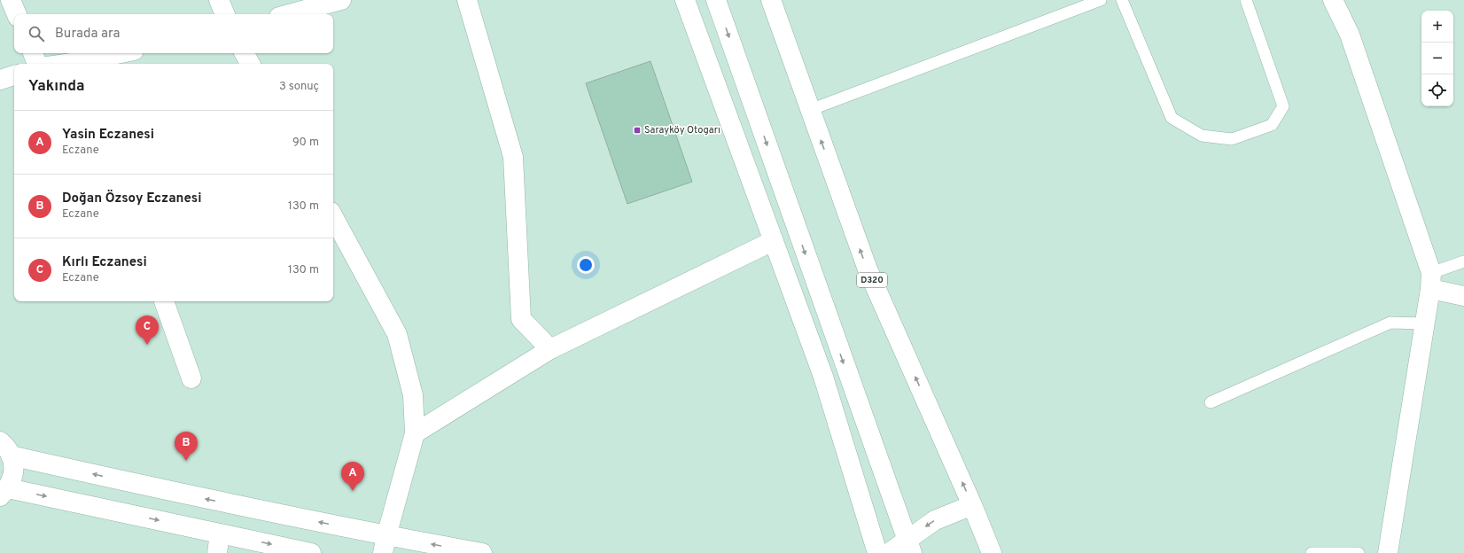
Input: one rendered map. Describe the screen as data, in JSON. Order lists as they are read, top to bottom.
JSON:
{
  "streets": {
    "main road": ["D320"]
  },
  "places": {
    "transit": ["Sarayköy Otogarı"]
  },
  "page": {
    "map_buttons": ["+", "−"],
    "search": "Burada ara",
    "heading": ["Yakında", "3 sonuç"],
    "list": [
      {
        "mark": "A",
        "name": "Yasin Eczanesi",
        "note": "Eczane",
        "value": "90 m"
      },
      {
        "mark": "B",
        "name": "Doğan Özsoy Eczanesi",
        "note": "Eczane",
        "value": "130 m"
      },
      {
        "mark": "C",
        "name": "Kırlı Eczanesi",
        "note": "Eczane",
        "value": "130 m"
      }
    ],
    "pins": ["C", "B", "A"]
  }
}
